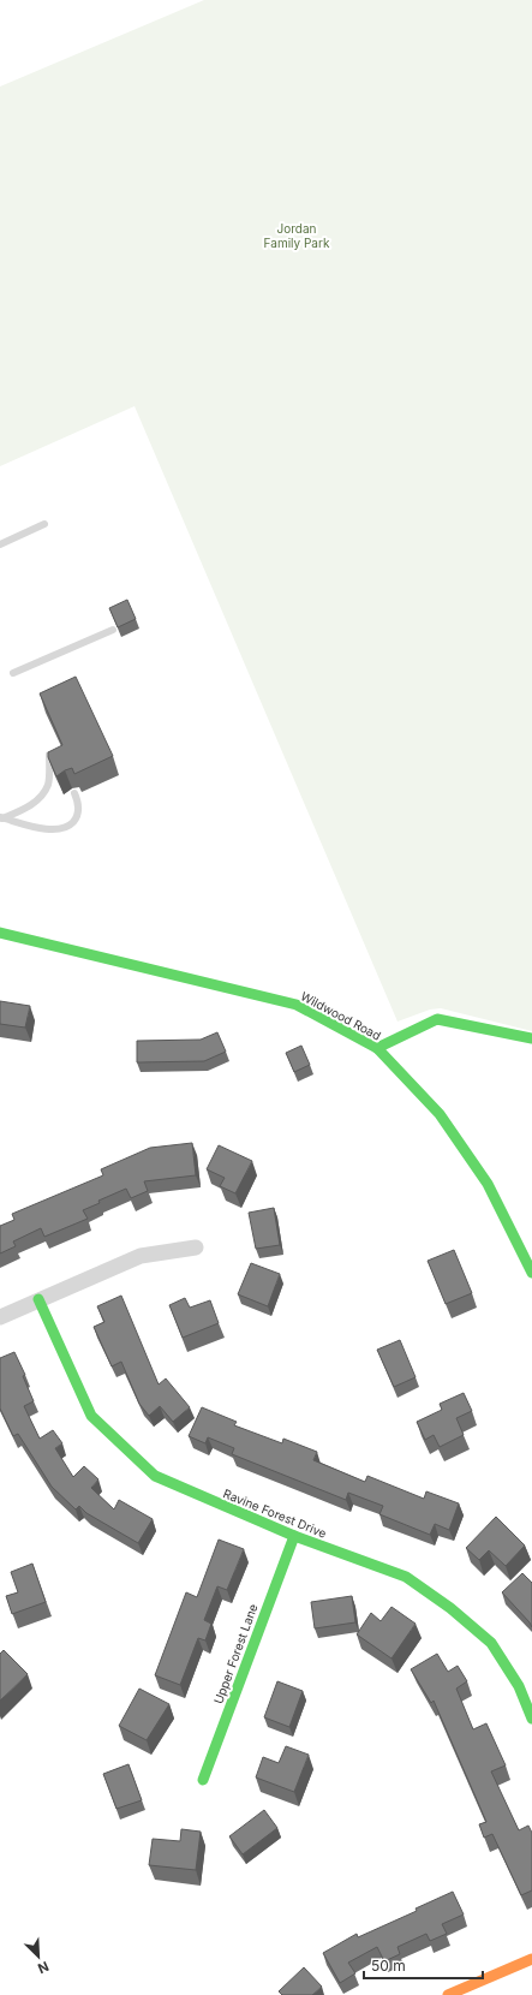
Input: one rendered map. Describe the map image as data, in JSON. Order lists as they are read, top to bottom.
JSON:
{
  "streets": {
    "street": ["Wildwood Road", "Ravine Forest Drive", "Upper Forest Lane"]
  },
  "crossings": [
    ["Ravine Forest Drive", "Upper Forest Lane"]
  ],
  "parks": ["Jordan Family Park"],
  "scale_bar": "50 m",
  "north": "bottom right"
}
